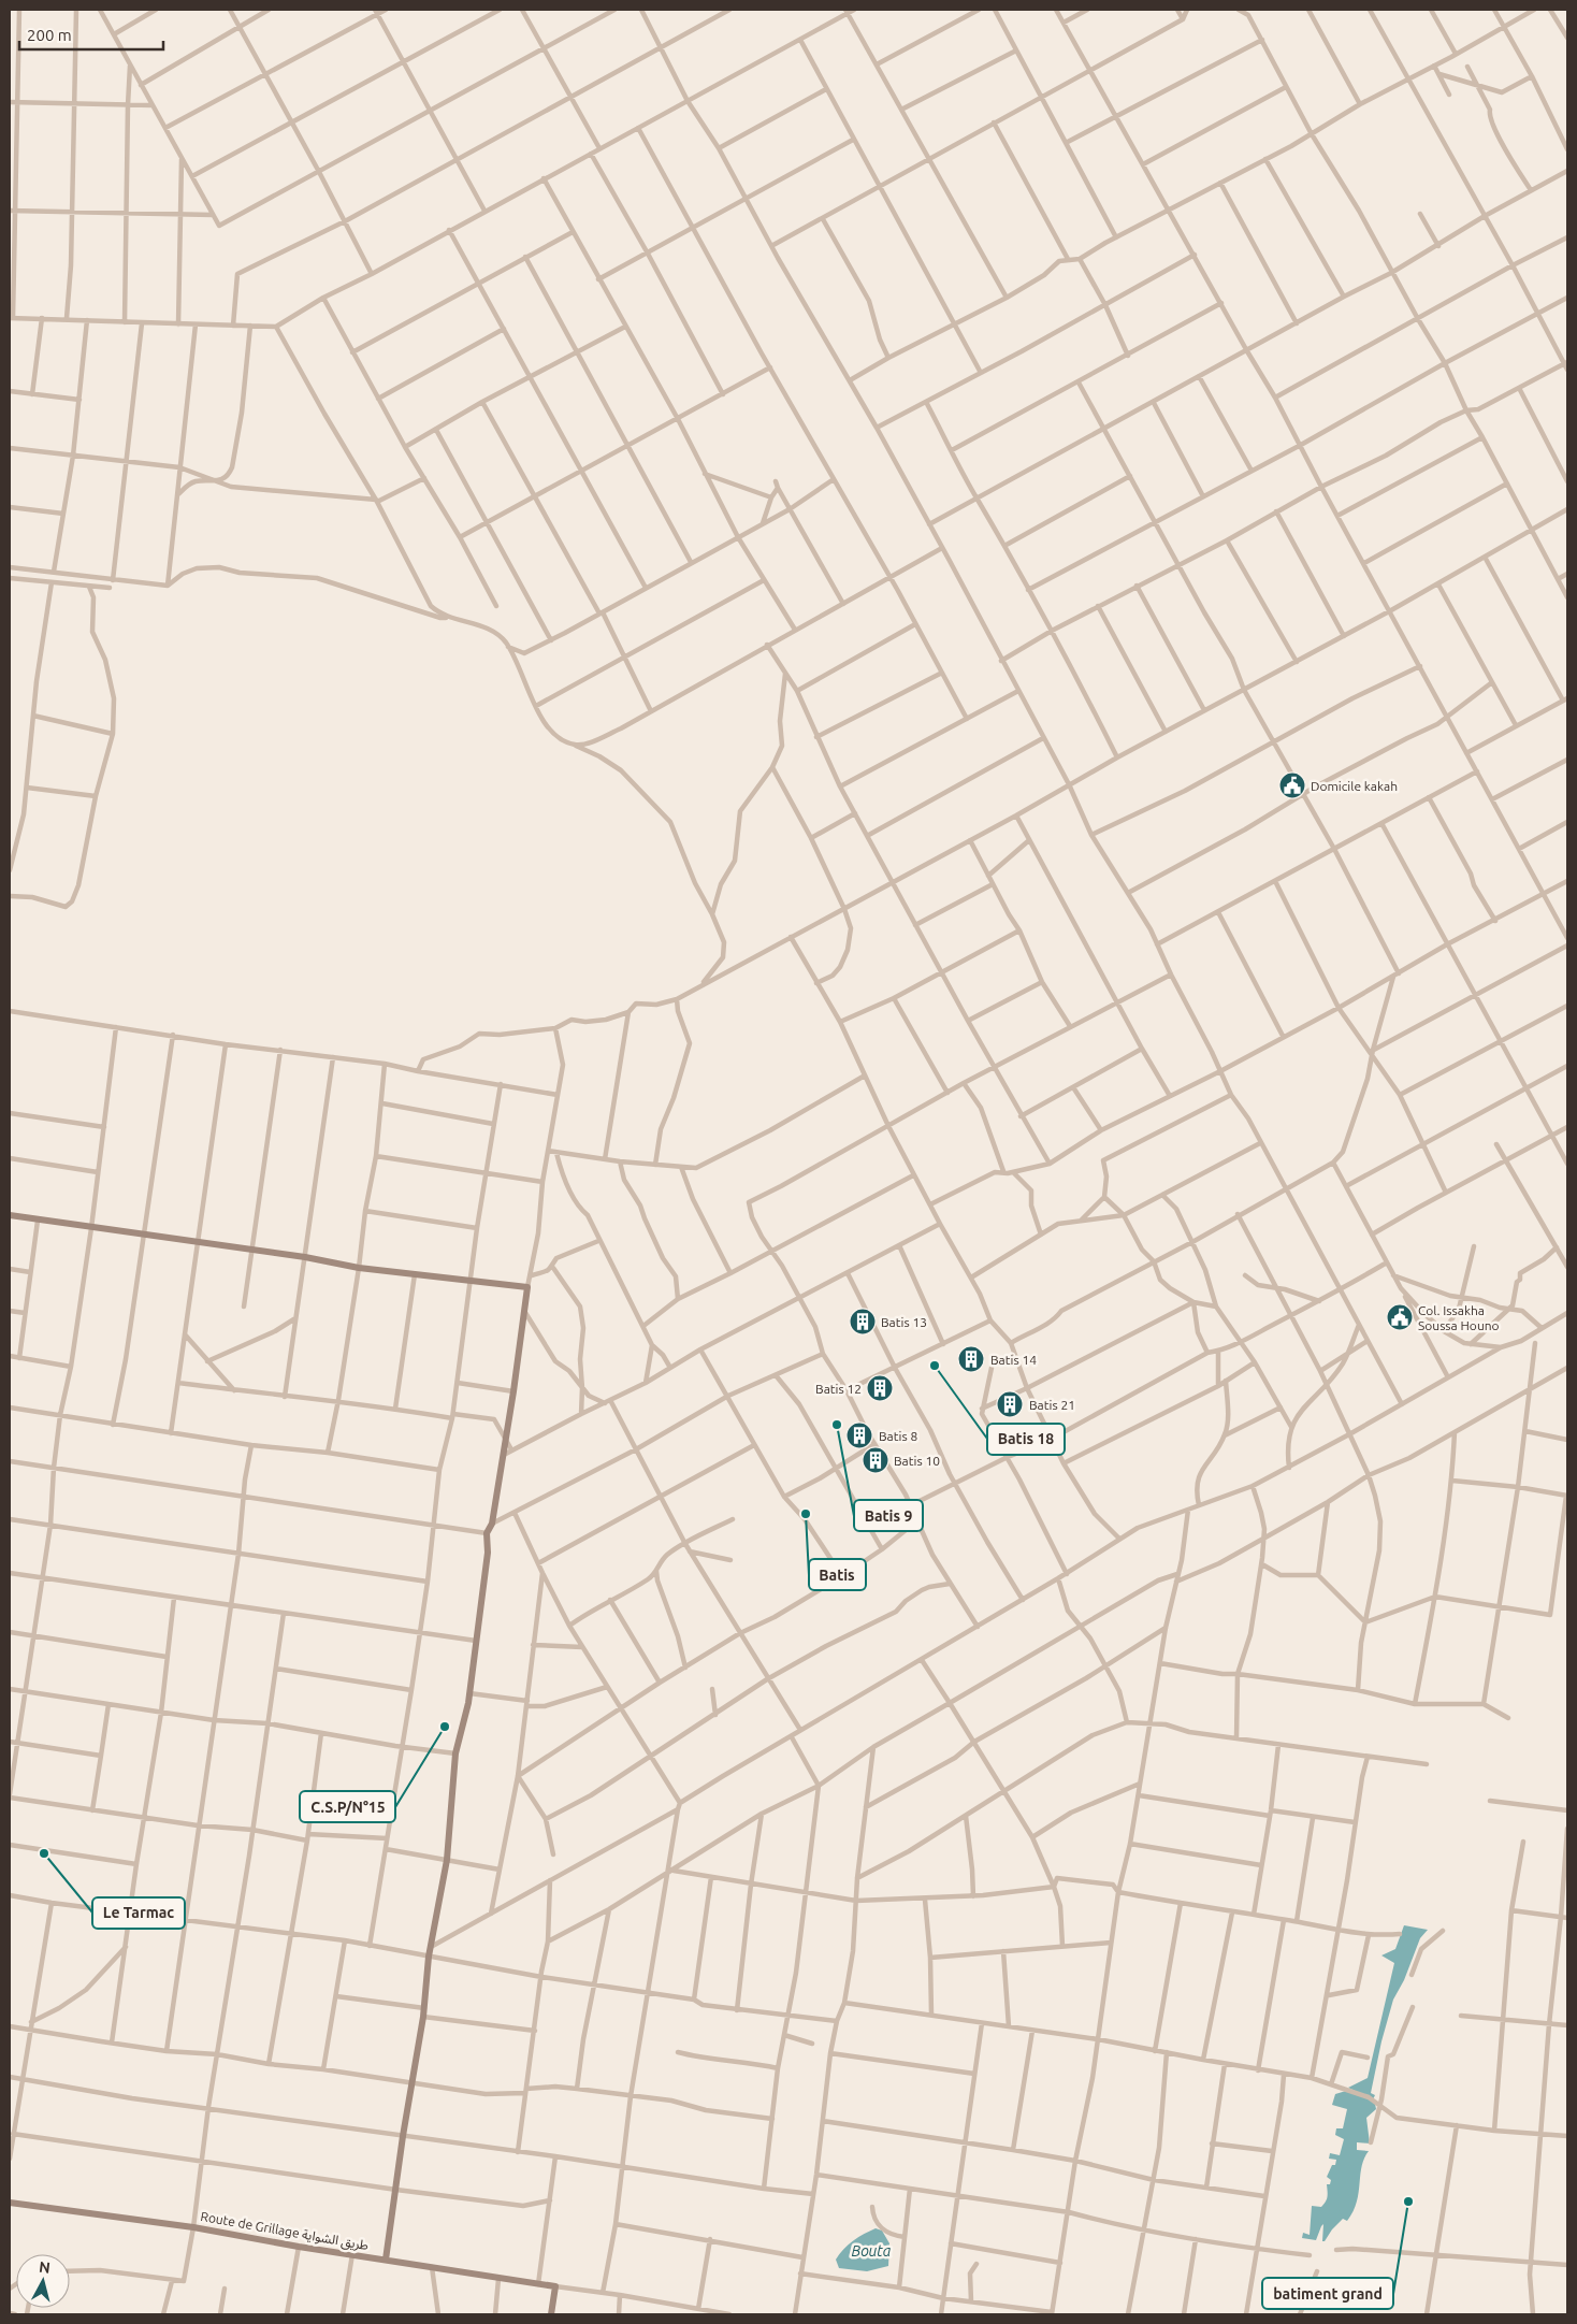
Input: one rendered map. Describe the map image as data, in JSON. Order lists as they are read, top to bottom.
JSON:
{
  "streets": {
    "street": ["Route de Grillage طريق الشواية"]
  },
  "water": ["Bouta"],
  "places": {
    "public building": ["Domicile kakah", "Col. Issakha Soussa Houno"],
    "building": [
      "Batis 13",
      "Batis 14",
      "Batis 12",
      "Batis 21",
      "Batis 8",
      "Batis 10"
    ],
    "other": [
      "Batis 18",
      "Batis 9",
      "Batis",
      "C.S.P/N°15",
      "Le Tarmac",
      "batiment grand"
    ]
  },
  "scale_bar": "200 m",
  "north": "top"
}
